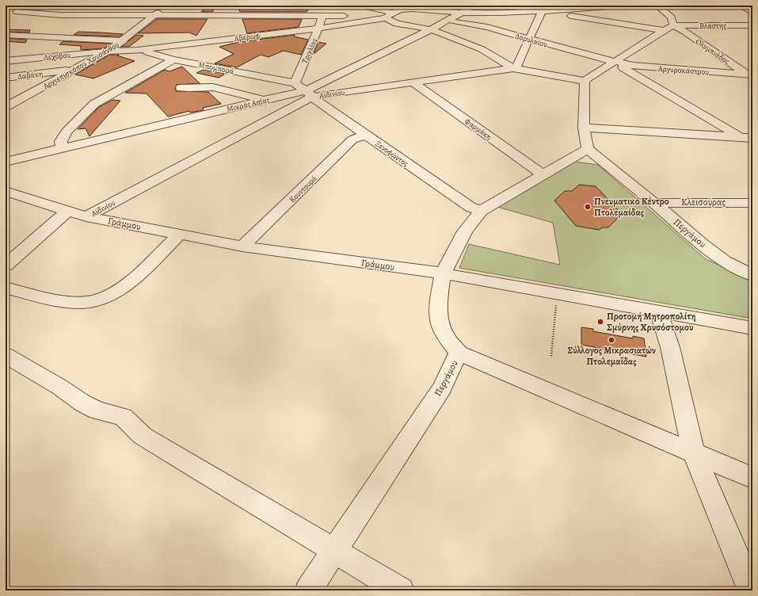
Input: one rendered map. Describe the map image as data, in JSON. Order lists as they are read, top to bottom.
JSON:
{
  "streets": {
    "street": [
      "Βλαστής",
      "Αβέρωφ",
      "Δορυλαίου",
      "Τριγλίας",
      "Ολυμπιάδος",
      "Λέχοβου",
      "Αρχιεπισκόπου Χρυσάνθου",
      "Μπομπορά",
      "Αργυροκάστρου",
      "Δαβάκη",
      "Αϊδινίου",
      "Μικράς Ασίας",
      "Φαρμάκη",
      "Ξενοφώντος",
      "Κουντουρά",
      "Κλεισούρας",
      "Γράμμου",
      "Περγάμου"
    ]
  },
  "crossings": [
    ["Βλαστής", "Ολυμπιάδος"],
    ["Αβέρωφ", "Τριγλίας"],
    ["Αβέρωφ", "Λέχοβου"],
    ["Αβέρωφ", "Αρχιεπισκόπου Χρυσάνθου"],
    ["Αβέρωφ", "Μπομπορά"],
    ["Δορυλαίου", "Αργυροκάστρου"],
    ["Δορυλαίου", "Μικράς Ασίας"],
    ["Τριγλίας", "Μπομπορά"],
    ["Ολυμπιάδος", "Αργυροκάστρου"],
    ["Λέχοβου", "Αρχιεπισκόπου Χρυσάνθου"],
    ["Αρχιεπισκόπου Χρυσάνθου", "Δαβάκη"],
    ["Αϊδινίου", "Μικράς Ασίας"],
    ["Αϊδινίου", "Φαρμάκη"],
    ["Αϊδινίου", "Ξενοφώντος"],
    ["Αϊδινίου", "Γράμμου"],
    ["Μικράς Ασίας", "Ξενοφώντος"],
    ["Φαρμάκη", "Περγάμου"],
    ["Ξενοφώντος", "Κουντουρά"],
    ["Ξενοφώντος", "Περγάμου"],
    ["Κουντουρά", "Γράμμου"],
    ["Κλεισούρας", "Περγάμου"],
    ["Γράμμου", "Περγάμου"]
  ],
  "places": ["Πνευματικό Κέντρο Πτολεμαίδας", "Προτομή Μητροπολίτη Σμύρνης Χρυσόστομου", "Σύλλογος Μικρασιατών Πτολεμαΐδας"]
}
